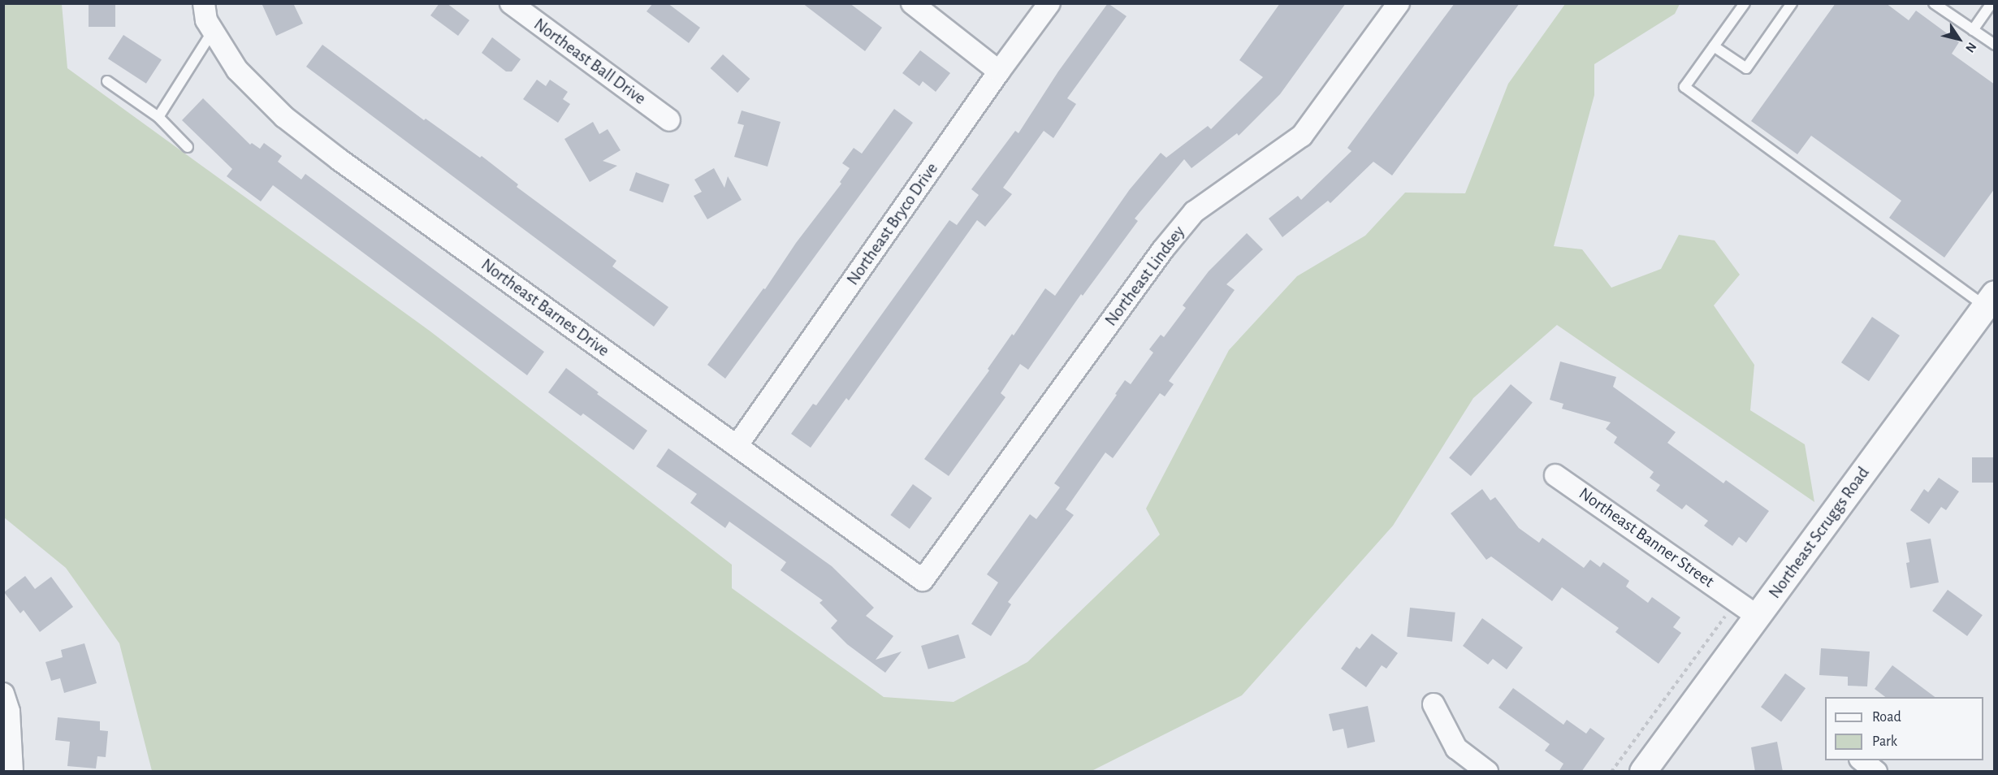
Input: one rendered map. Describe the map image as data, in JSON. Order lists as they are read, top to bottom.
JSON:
{
  "streets": {
    "street": [
      "Northeast Ball Drive",
      "Northeast Bryco Drive",
      "Northeast Lindsey",
      "Northeast Barnes Drive",
      "Northeast Scruggs Road",
      "Northeast Banner Street"
    ]
  },
  "crossings": [
    ["Northeast Bryco Drive", "Northeast Barnes Drive"],
    ["Northeast Lindsey", "Northeast Barnes Drive"],
    ["Northeast Scruggs Road", "Northeast Banner Street"]
  ],
  "legend": ["Road", "Park"],
  "north": "bottom right"
}
